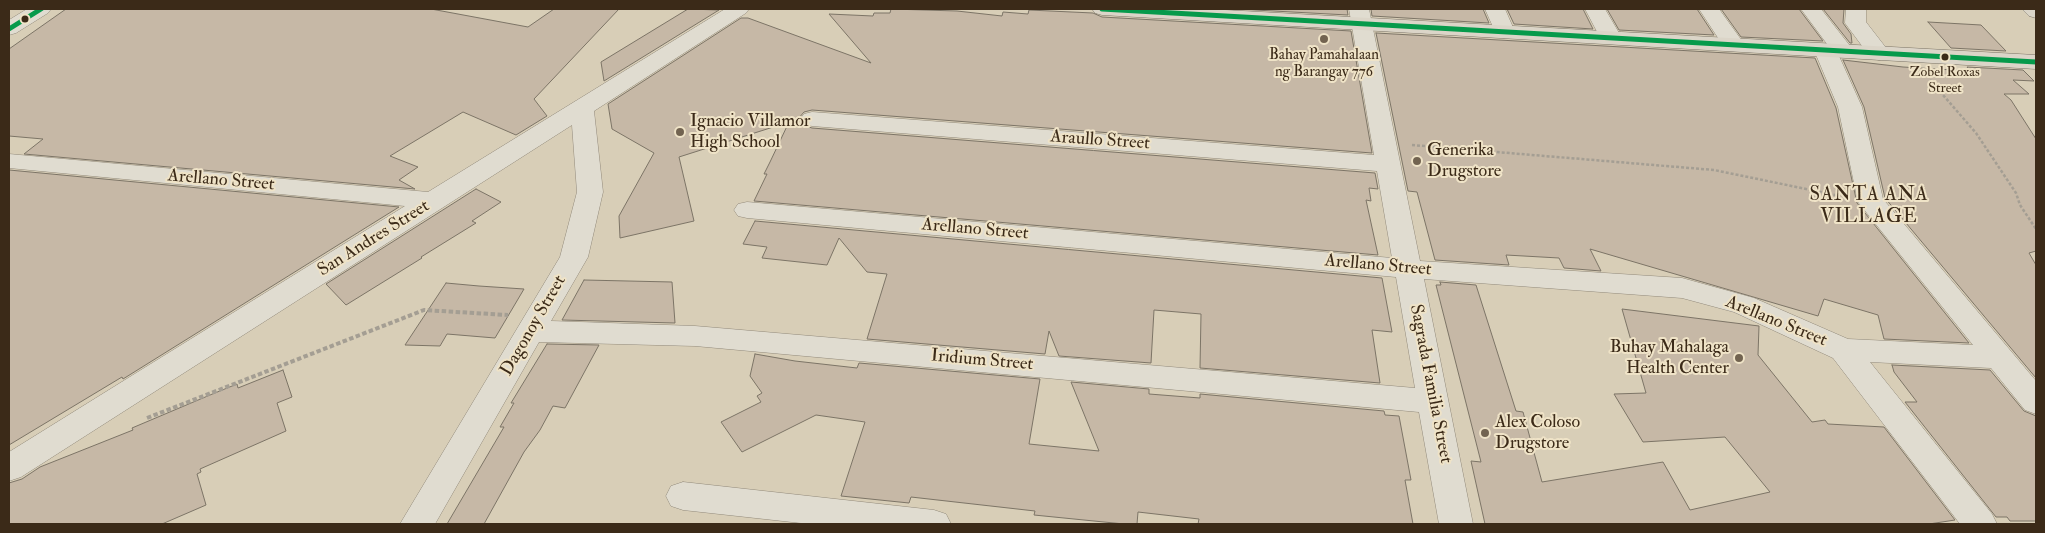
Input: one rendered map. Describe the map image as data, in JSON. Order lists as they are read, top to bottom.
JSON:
{
  "streets": {
    "street": [
      "Araullo Street",
      "Arellano Street",
      "San Andres Street",
      "Dagonoy Street",
      "Iridium Street",
      "Sagrada Familia Street"
    ]
  },
  "crossings": [
    ["Araullo Street", "Sagrada Familia Street"],
    ["Arellano Street", "San Andres Street"],
    ["Arellano Street", "Sagrada Familia Street"],
    ["San Andres Street", "Dagonoy Street"],
    ["Dagonoy Street", "Iridium Street"],
    ["Iridium Street", "Sagrada Familia Street"]
  ],
  "districts": ["SANTA ANA VILLAGE"],
  "places": [
    "Bahay Pamahalaan ng Barangay 776",
    "Zobel Roxas Street",
    "Ignacio Villamor High School",
    "Generika Drugstore",
    "Buhay Mahalaga Health Center",
    "Alex Coloso Drugstore"
  ]
}
